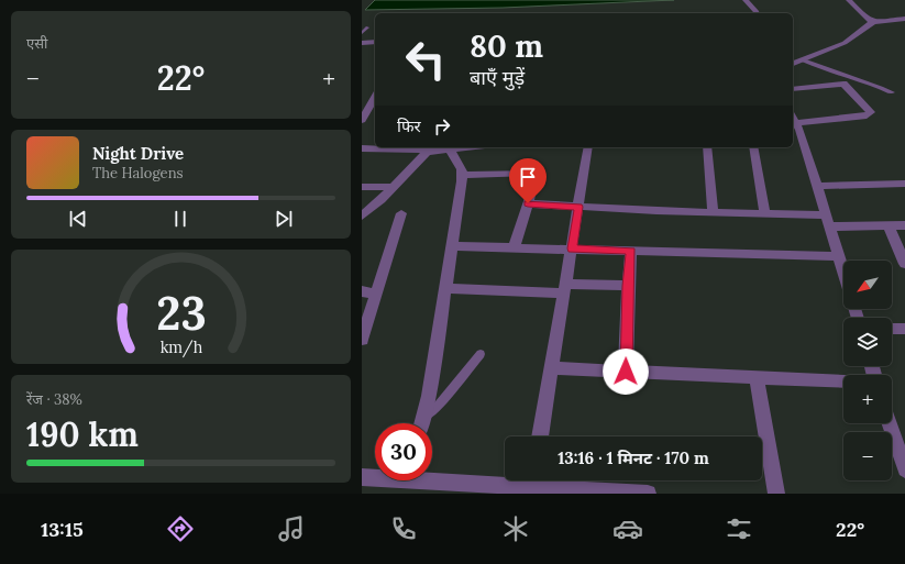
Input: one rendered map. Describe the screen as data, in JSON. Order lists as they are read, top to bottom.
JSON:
{
  "north": "bottom left",
  "page": {
    "tile": [
      "एसी",
      ["रेंज · 38%", "190 km"]
    ],
    "turn": ["80 m", "बाएँ मुड़ें"],
    "heat": ["−", "22°", "+"],
    "then": "फिर",
    "song": ["Night Drive", "The Halogens"],
    "map_buttons": ["+", "−"],
    "limit": "30",
    "trip": "13:16 · 1 मिनट · 170 m",
    "tabs": ["13:15", "22°"],
    "gauge": ["23", "km/h"]
  }
}
